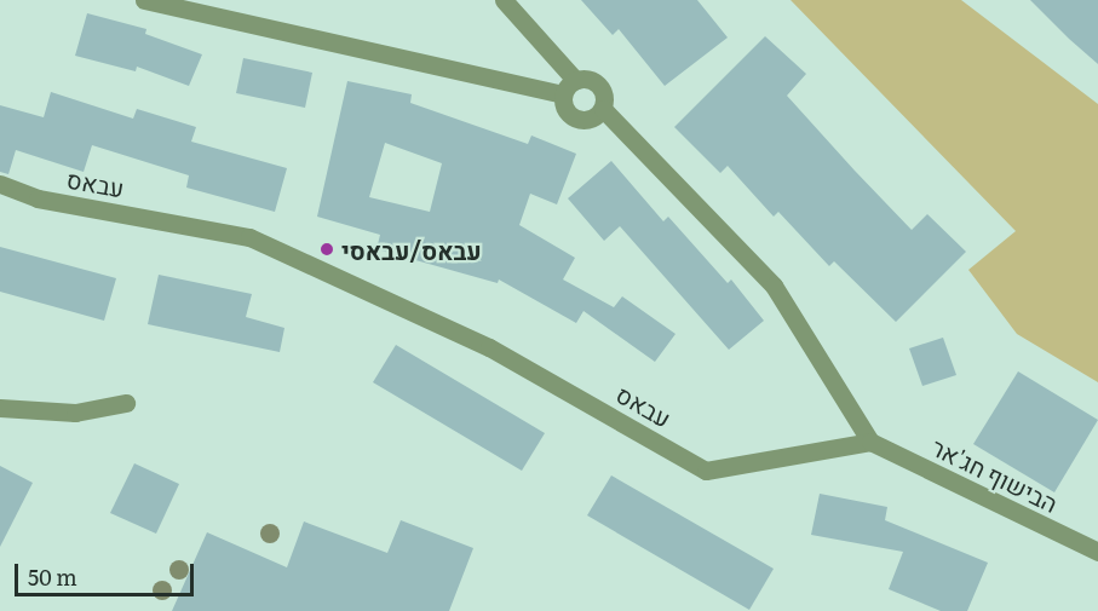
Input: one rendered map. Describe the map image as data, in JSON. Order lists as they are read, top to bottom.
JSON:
{
  "streets": {
    "street": ["עבאס", "הבישוף חג'אר"]
  },
  "crossings": [
    ["עבאס", "הבישוף חג'אר"]
  ],
  "places": ["עבאס/עבאסי"],
  "scale_bar": "50 m"
}
